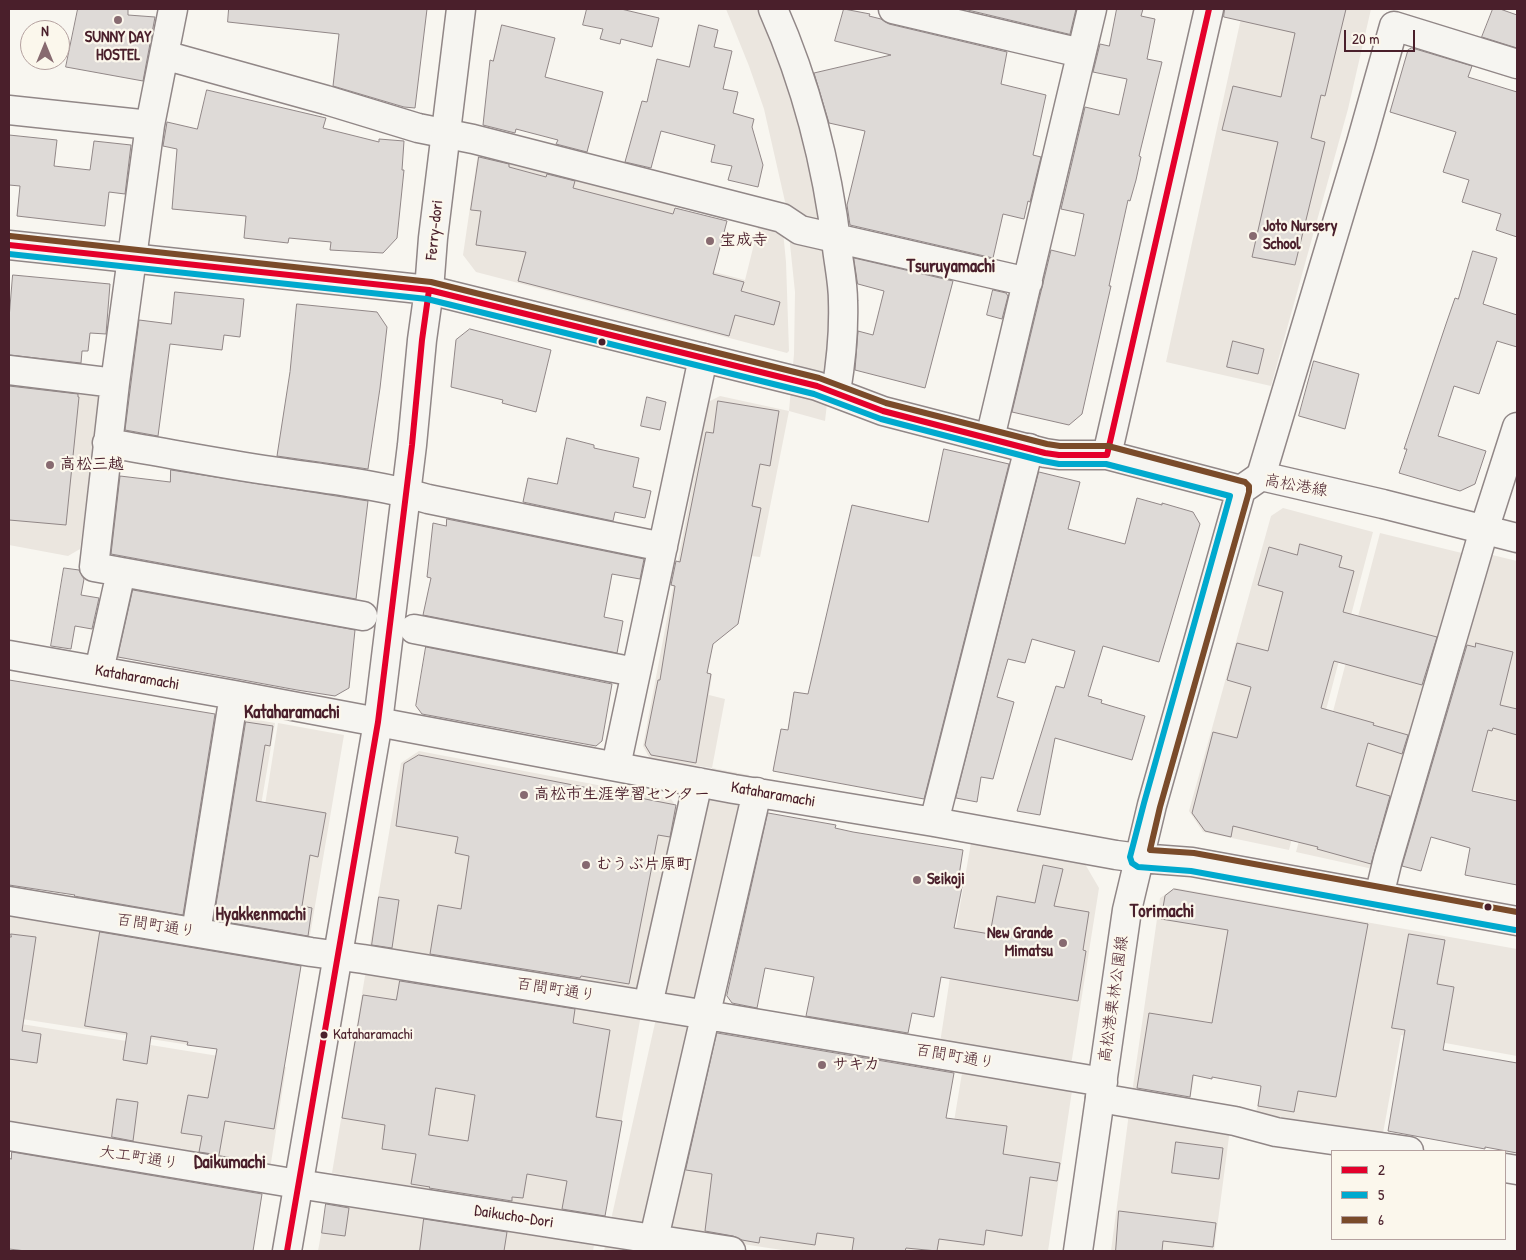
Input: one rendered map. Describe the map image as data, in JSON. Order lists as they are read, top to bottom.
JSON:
{
  "streets": {
    "street": [
      "Ferry-dori",
      "高松港線",
      "Kataharamachi",
      "百間町通り",
      "高松港栗林公園線",
      "大工町通り",
      "Daikucho-Dori"
    ]
  },
  "crossings": [
    ["Ferry-dori", "高松港線"],
    ["Ferry-dori", "Kataharamachi"],
    ["Ferry-dori", "百間町通り"],
    ["Ferry-dori", "大工町通り"],
    ["Ferry-dori", "Daikucho-Dori"],
    ["高松港線", "高松港栗林公園線"],
    ["Kataharamachi", "高松港栗林公園線"],
    ["百間町通り", "高松港栗林公園線"],
    ["大工町通り", "Daikucho-Dori"]
  ],
  "districts": [
    "Tsuruyamachi",
    "Kataharamachi",
    "Torimachi",
    "Hyakkenmachi",
    "Daikumachi"
  ],
  "places": [
    "SUNNY DAY HOSTEL",
    "Joto Nursery School",
    "宝成寺",
    "高松三越",
    "高松市生涯学習センター",
    "むうぶ片原町",
    "Seikoji",
    "New Grande Mimatsu",
    "Kataharamachi",
    "サキカ"
  ],
  "lines": ["transit line 2", "transit line 6", "transit line 5"],
  "legend": ["2", "5", "6"],
  "scale_bar": "20 m",
  "north": "top"
}
